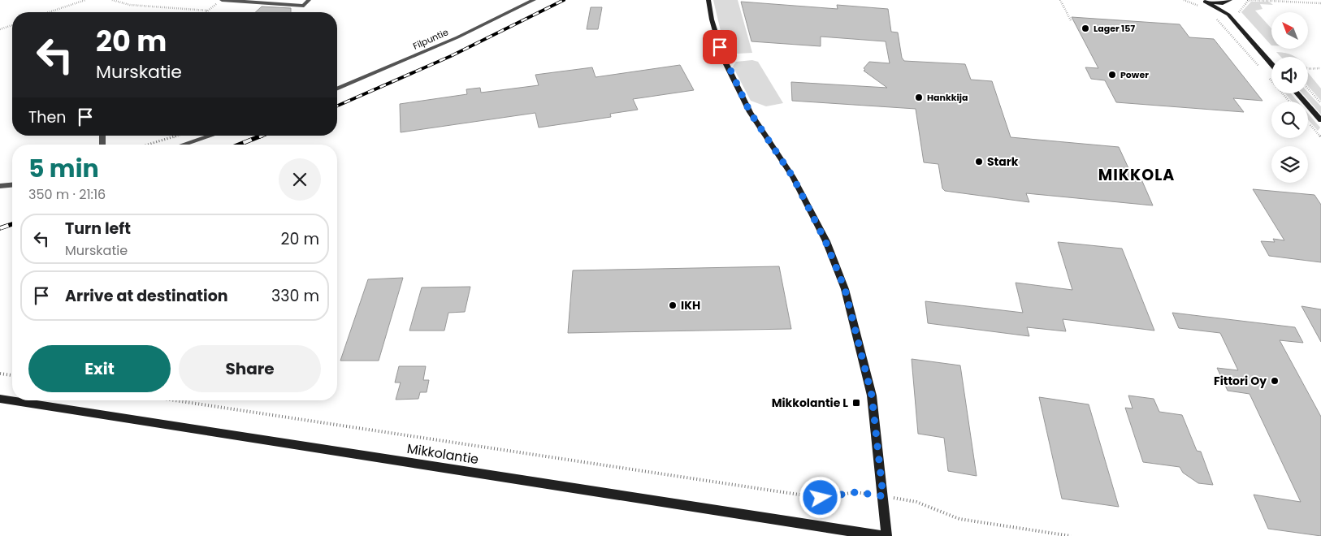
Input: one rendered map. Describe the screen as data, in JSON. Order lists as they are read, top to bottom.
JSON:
{
  "streets": {
    "street": ["Filpuntie", "Mikkolantie"]
  },
  "districts": ["MIKKOLA"],
  "places": {
    "other": [
      "Lager 157",
      "Power",
      "Hankkija",
      "Stark",
      "IKH",
      "Fittori Oy"
    ],
    "transit": ["Mikkolantie L"]
  },
  "north": "top left",
  "page": {
    "turn": ["20 m", "Murskatie"],
    "then": "Then",
    "heading": ["5 min", "350 m · 21:16"],
    "list": [
      {
        "name": "Turn left",
        "note": "Murskatie",
        "value": "20 m"
      },
      {
        "name": "Arrive at destination",
        "value": "330 m"
      }
    ],
    "buttons": ["Exit", "Share"]
  }
}
